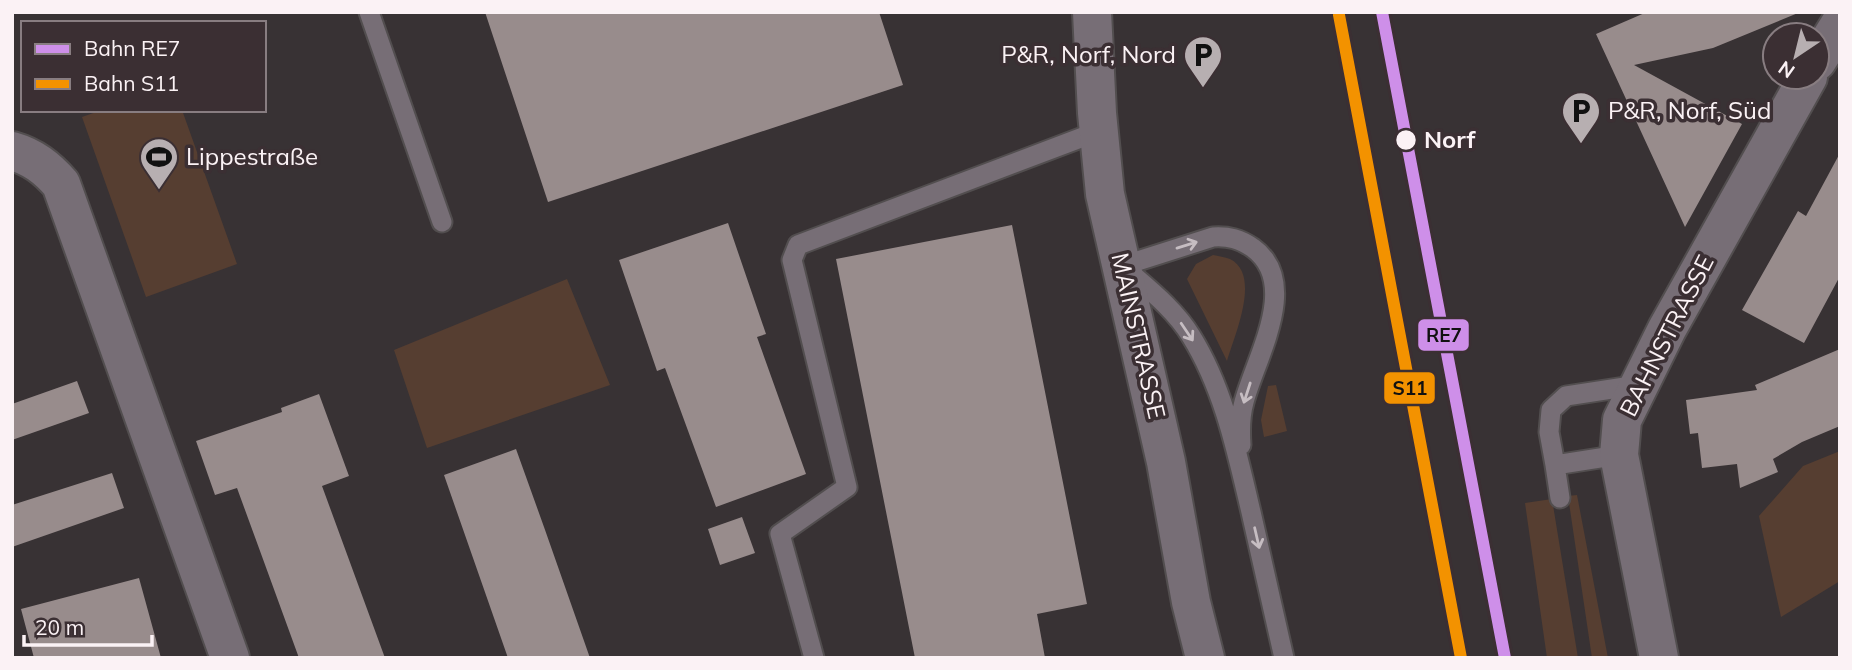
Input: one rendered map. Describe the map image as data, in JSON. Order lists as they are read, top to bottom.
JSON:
{
  "streets": {
    "street": ["MAINSTRASSE", "BAHNSTRASSE"]
  },
  "places": {
    "parking": ["P&R, Norf, Nord", "P&R, Norf, Süd"],
    "other": ["Norf"],
    "sports": ["Lippestraße"]
  },
  "lines": ["rail line RE7", "rail line S11"],
  "legend": ["Bahn RE7", "Bahn S11"],
  "scale_bar": "20 m",
  "north": "bottom left"
}
